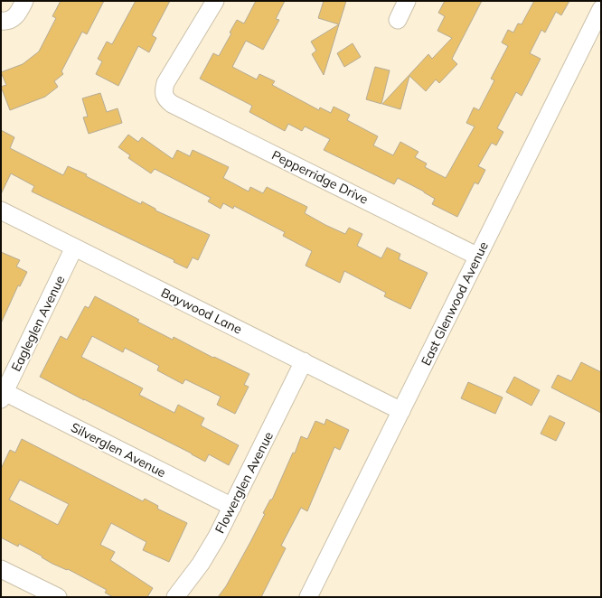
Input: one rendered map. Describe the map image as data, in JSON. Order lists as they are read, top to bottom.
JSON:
{
  "streets": {
    "street": [
      "Pepperridge Drive",
      "East Glenwood Avenue",
      "Baywood Lane",
      "Eagleglen Avenue",
      "Silverglen Avenue",
      "Flowerglen Avenue"
    ]
  },
  "crossings": [
    ["Pepperridge Drive", "East Glenwood Avenue"],
    ["East Glenwood Avenue", "Baywood Lane"],
    ["Baywood Lane", "Eagleglen Avenue"],
    ["Baywood Lane", "Flowerglen Avenue"],
    ["Eagleglen Avenue", "Silverglen Avenue"],
    ["Silverglen Avenue", "Flowerglen Avenue"]
  ]
}
